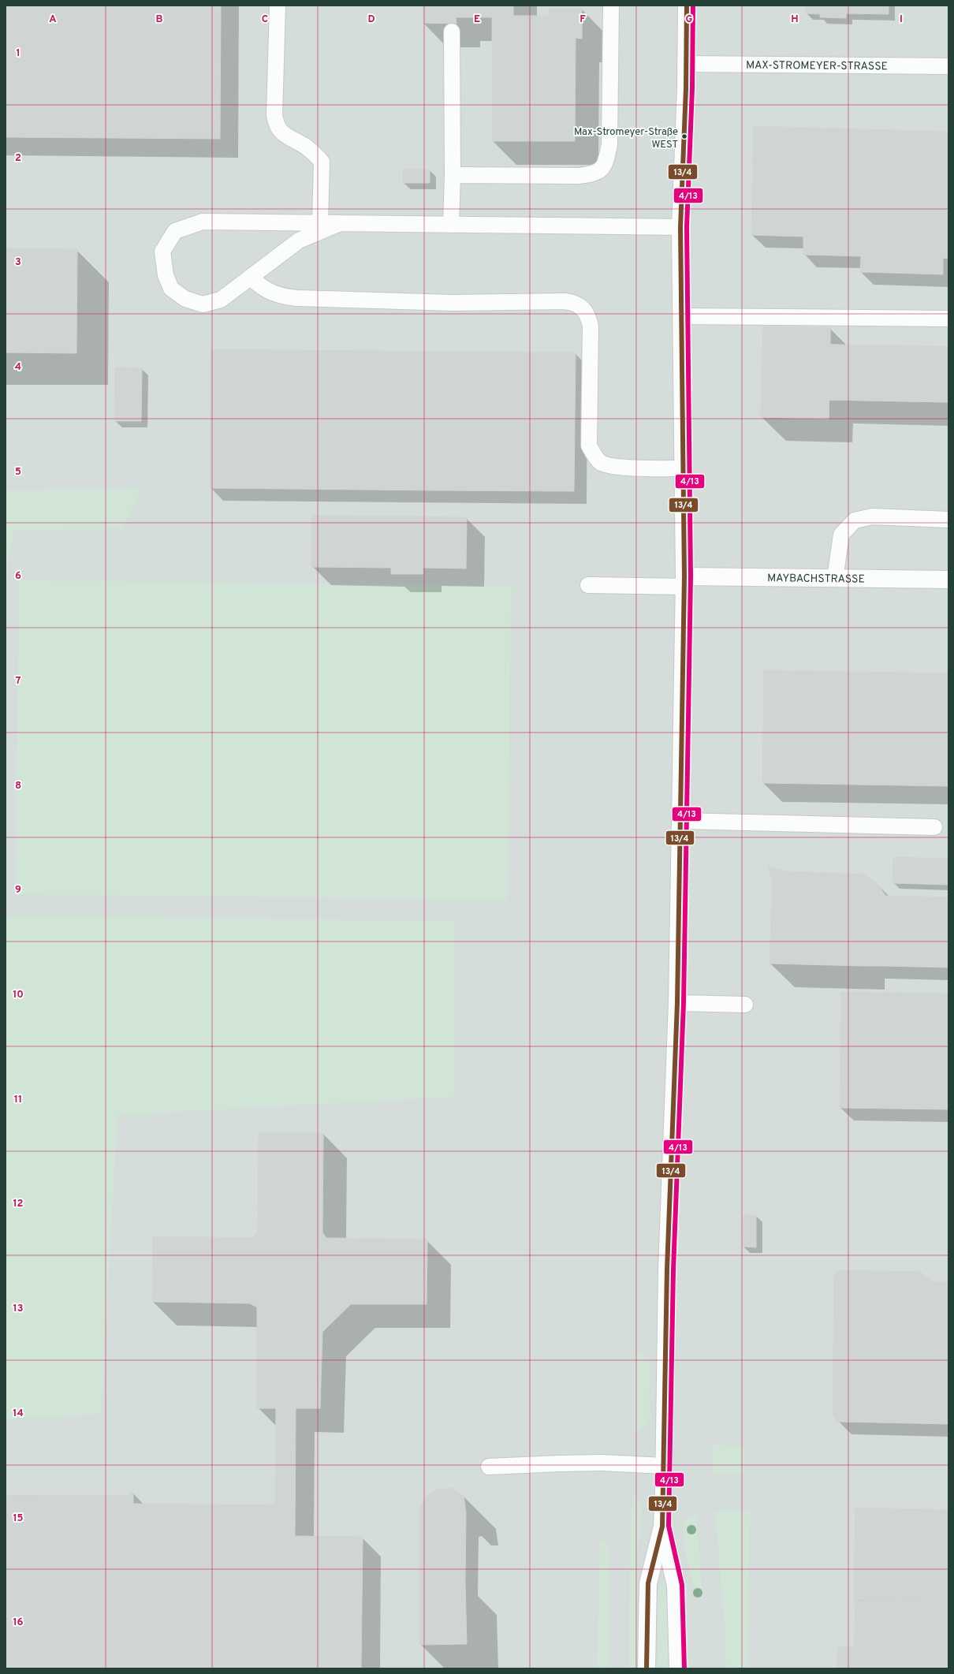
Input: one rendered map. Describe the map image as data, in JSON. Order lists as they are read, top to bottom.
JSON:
{
  "streets": {
    "street": ["MAYBACHSTRASSE"],
    "lane": ["MAX-STROMEYER-STRASSE"]
  },
  "places": ["Max-Stromeyer-Straße WEST"],
  "lines": ["transit line 13/4", "transit line 4/13"],
  "grid": {
    "columns": [
      "A",
      "B",
      "C",
      "D",
      "E",
      "F",
      "G",
      "H",
      "I"
    ],
    "rows": [
      "1",
      "2",
      "3",
      "4",
      "5",
      "6",
      "7",
      "8",
      "9",
      "10",
      "11",
      "12",
      "13",
      "14",
      "15",
      "16"
    ]
  }
}
